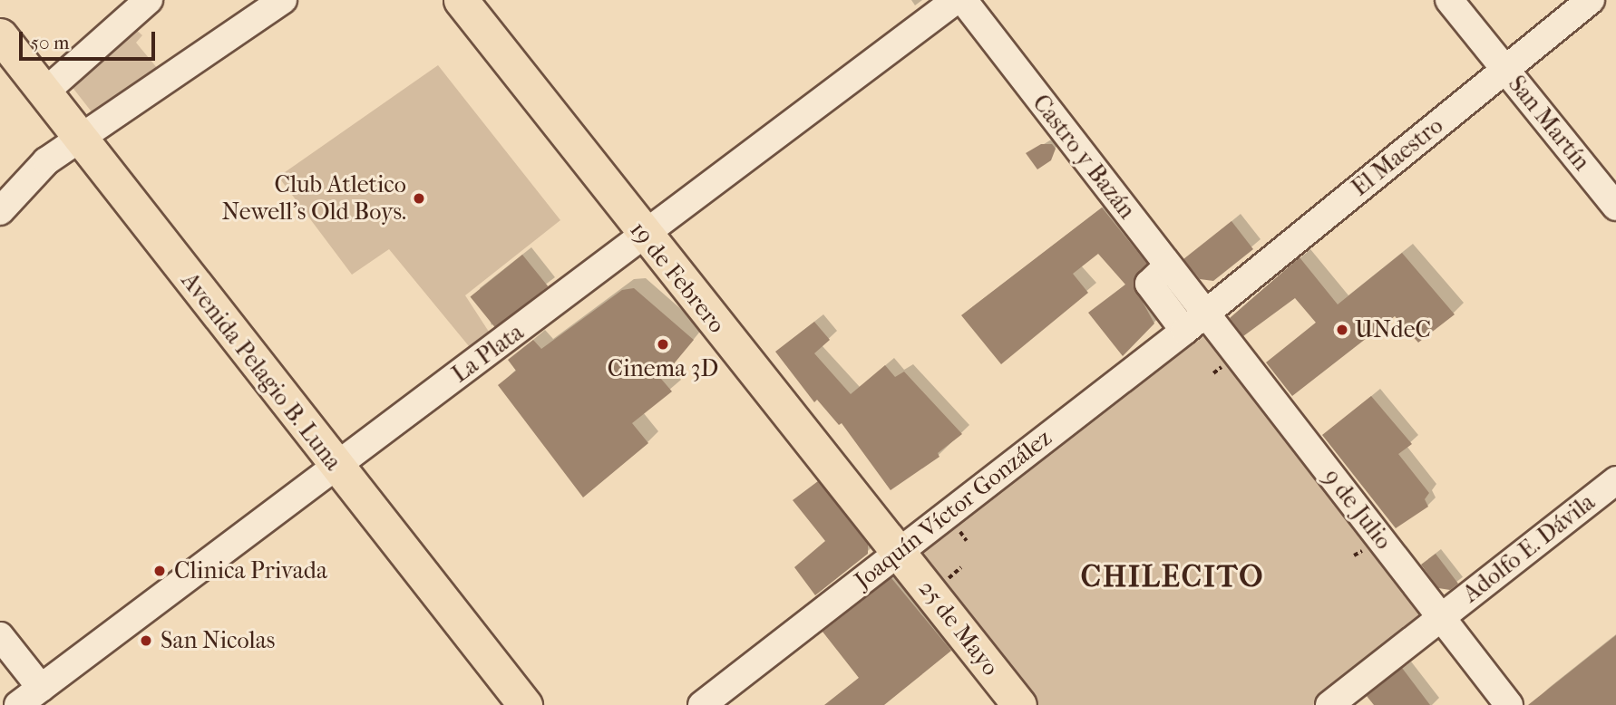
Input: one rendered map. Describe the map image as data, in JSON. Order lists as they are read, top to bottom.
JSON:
{
  "streets": {
    "main road": ["19 de Febrero", "Avenida Pelagio B. Luna", "25 de Mayo"],
    "street": [
      "San Martín",
      "Castro y Bazán",
      "El Maestro",
      "La Plata",
      "Joaquín Víctor González",
      "9 de Julio",
      "Adolfo E. Dávila"
    ]
  },
  "crossings": [
    ["San Martín", "El Maestro"],
    ["Castro y Bazán", "El Maestro"],
    ["Castro y Bazán", "Joaquín Víctor González"],
    ["Castro y Bazán", "9 de Julio"],
    ["El Maestro", "Joaquín Víctor González"],
    ["El Maestro", "9 de Julio"],
    ["19 de Febrero", "La Plata"],
    ["19 de Febrero", "Joaquín Víctor González"],
    ["19 de Febrero", "25 de Mayo"],
    ["La Plata", "Avenida Pelagio B. Luna"],
    ["Joaquín Víctor González", "9 de Julio"],
    ["Joaquín Víctor González", "25 de Mayo"],
    ["9 de Julio", "Adolfo E. Dávila"]
  ],
  "districts": ["CHILECITO"],
  "places": [
    "Club Atletico Newell's Old Boys.",
    "UNdeC",
    "Cinema 3D",
    "Clinica Privada",
    "San Nicolas"
  ],
  "scale_bar": "50 m"
}
